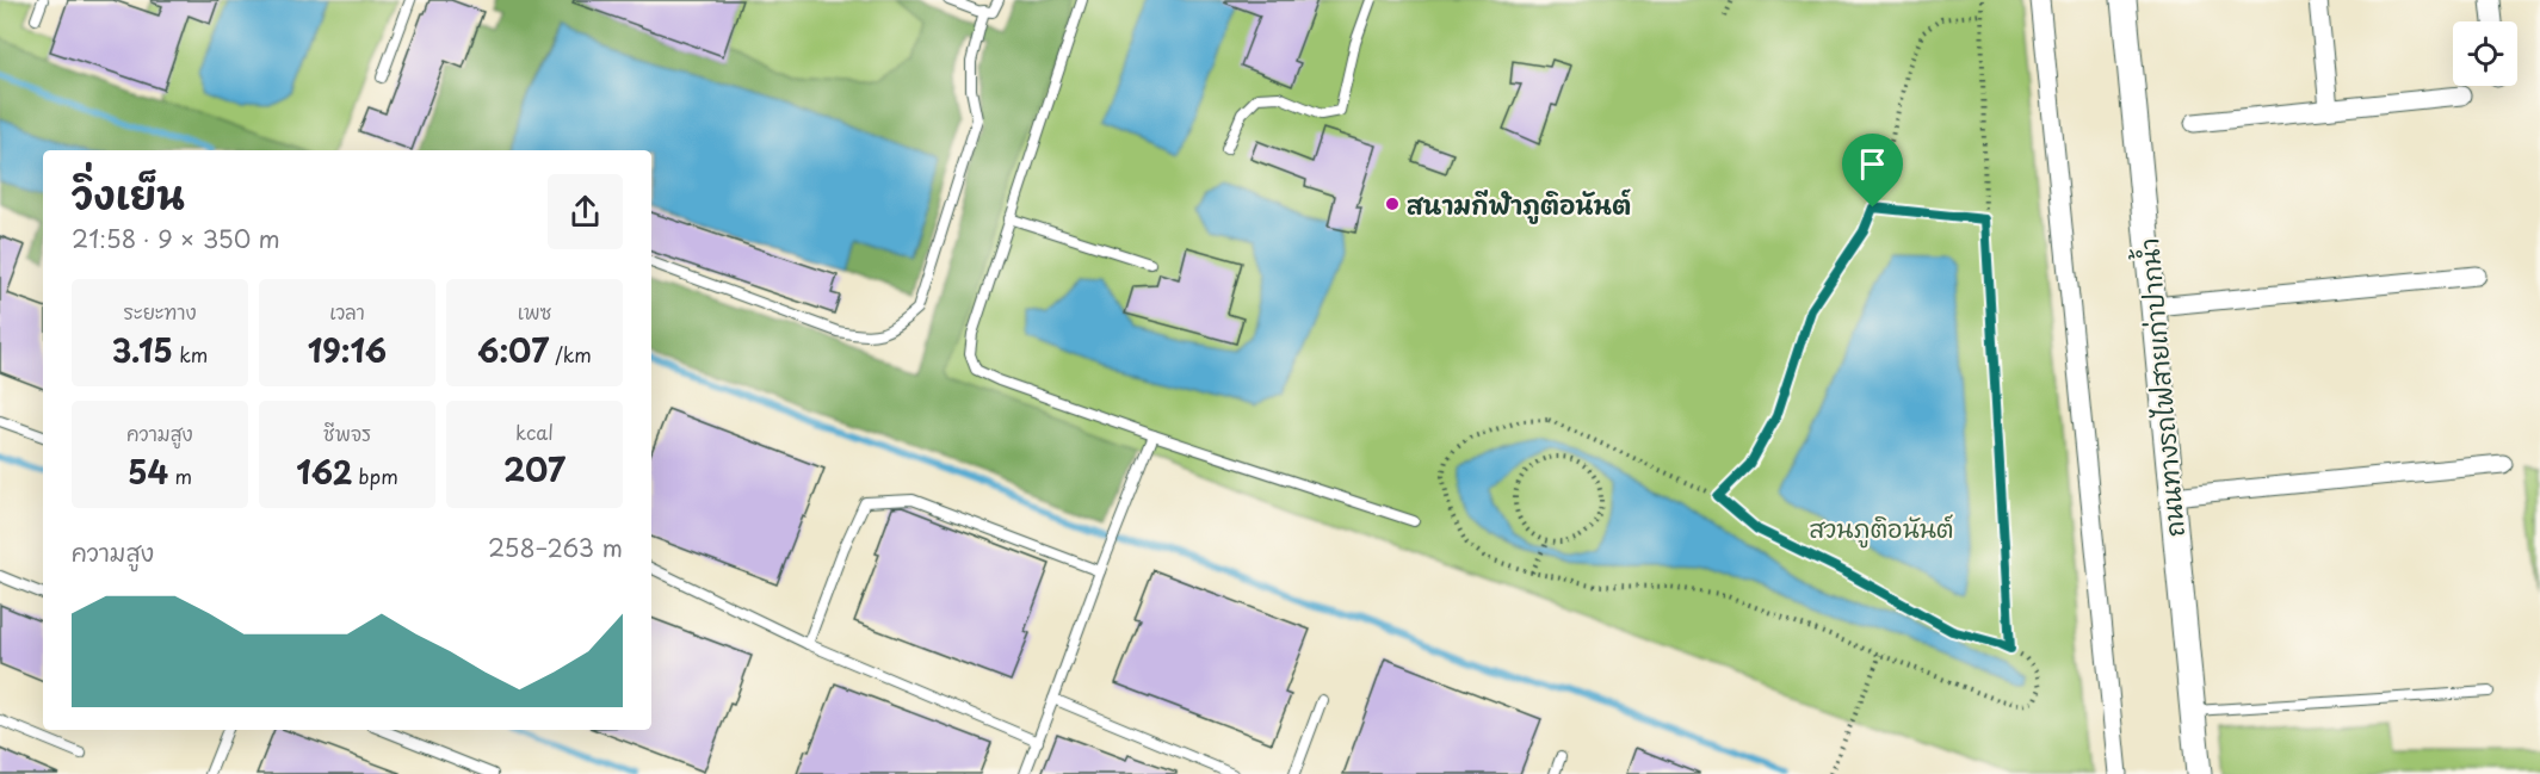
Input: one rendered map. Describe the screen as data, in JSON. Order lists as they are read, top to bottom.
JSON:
{
  "streets": {
    "main road": ["ถนนทางรถไฟสายเก่าปากน้ำ"]
  },
  "parks": ["สวนภูติอนันต์"],
  "places": ["สนามกีฬาภูติอนันต์"],
  "page": {
    "heading": ["วิ่งเย็น", "21:58 · 9 × 350 m"],
    "stats": [
      ["ระยะทาง", "3.15 km"],
      ["เวลา", "19:16"],
      ["เพซ", "6:07 /km"],
      ["ความสูง", "54 m"],
      ["ชีพจร", "162 bpm"],
      ["kcal", "207"]
    ],
    "chart": ["ความสูง", "258–263 m"]
  }
}
